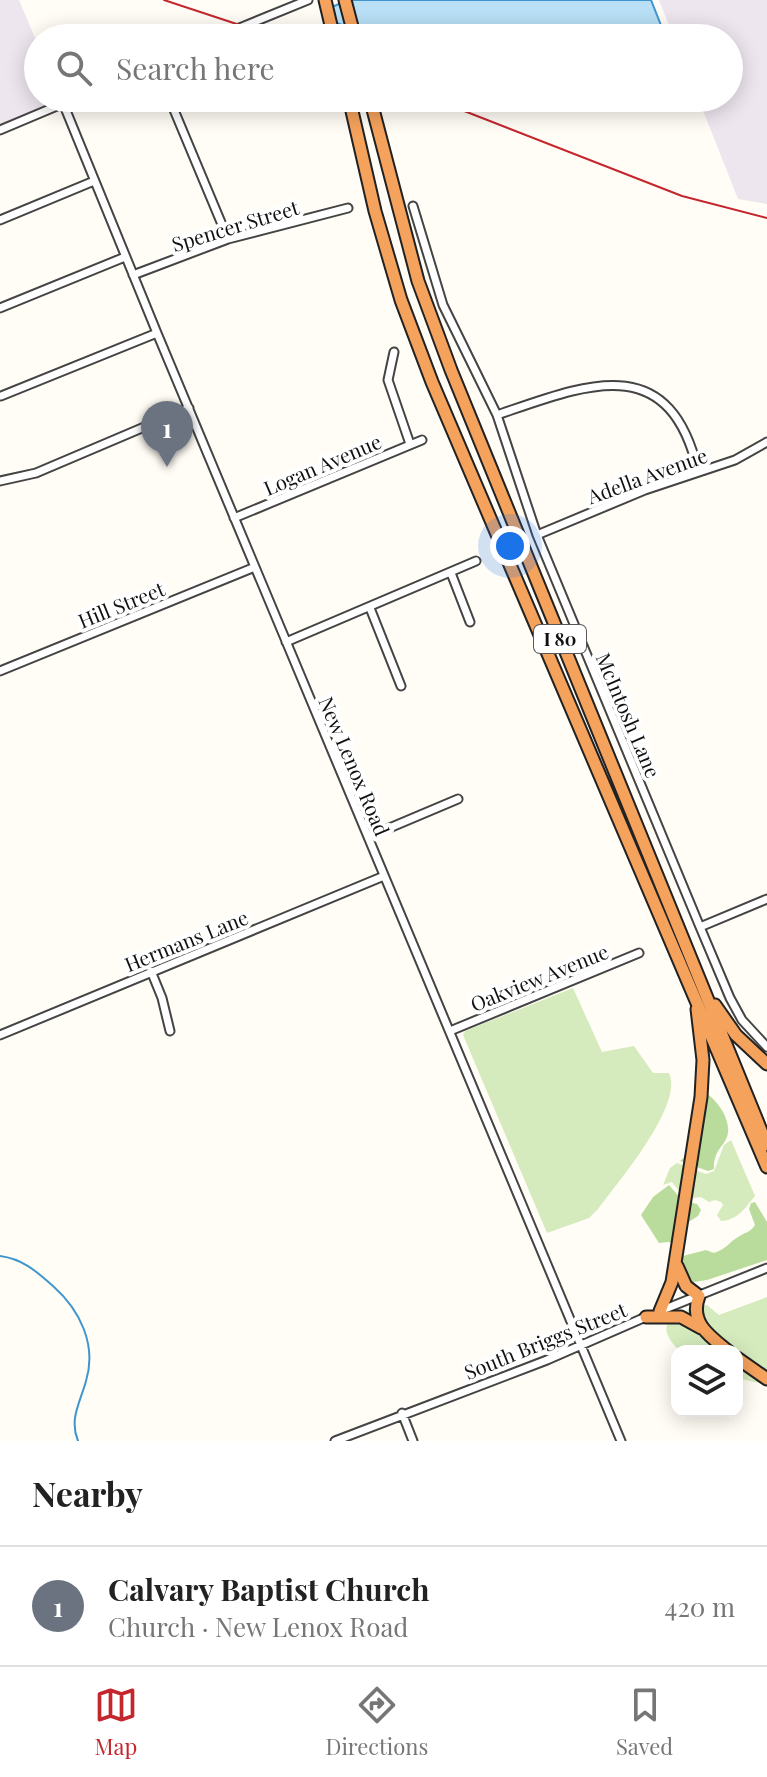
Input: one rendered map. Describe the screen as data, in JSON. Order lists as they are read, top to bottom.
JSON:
{
  "streets": {
    "highway": ["I 80"],
    "street": [
      "Spencer Street",
      "Logan Avenue",
      "Adella Avenue",
      "Hill Street",
      "McIntosh Lane",
      "New Lenox Road",
      "Hermans Lane",
      "Oakview Avenue",
      "South Briggs Street"
    ]
  },
  "crossings": [
    ["Spencer Street", "New Lenox Road"],
    ["Logan Avenue", "New Lenox Road"],
    ["Adella Avenue", "McIntosh Lane"],
    ["Hill Street", "New Lenox Road"],
    ["New Lenox Road", "Hermans Lane"],
    ["New Lenox Road", "Oakview Avenue"],
    ["New Lenox Road", "South Briggs Street"]
  ],
  "page": {
    "search": "Search here",
    "pins": "1",
    "heading": "Nearby",
    "list": [
      {
        "mark": "1",
        "name": "Calvary Baptist Church",
        "note": "Church · New Lenox Road",
        "value": "420 m"
      }
    ],
    "nav": ["Map", "Directions", "Saved"]
  }
}
